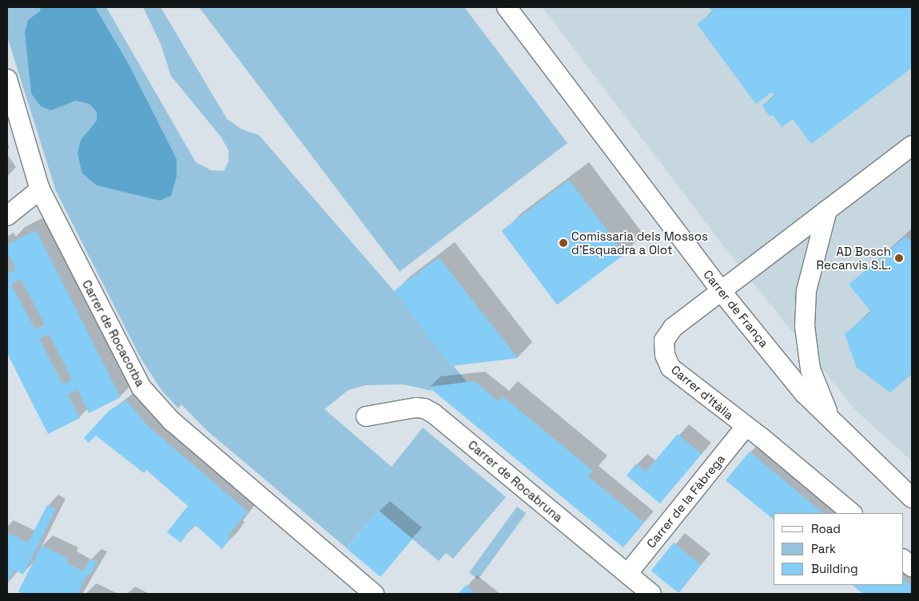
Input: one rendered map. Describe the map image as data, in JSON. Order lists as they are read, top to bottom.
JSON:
{
  "streets": {
    "street": [
      "Carrer de França",
      "Carrer de Rocacorba",
      "Carrer d'Itàlia",
      "Carrer de Rocabruna",
      "Carrer de la Fàbrega"
    ]
  },
  "crossings": [
    ["Carrer de França", "Carrer d'Itàlia"],
    ["Carrer d'Itàlia", "Carrer de la Fàbrega"],
    ["Carrer de Rocabruna", "Carrer de la Fàbrega"]
  ],
  "places": ["Comissaria dels Mossos d'Esquadra a Olot", "AD Bosch Recanvis S.L."],
  "legend": ["Road", "Park", "Building"]
}
